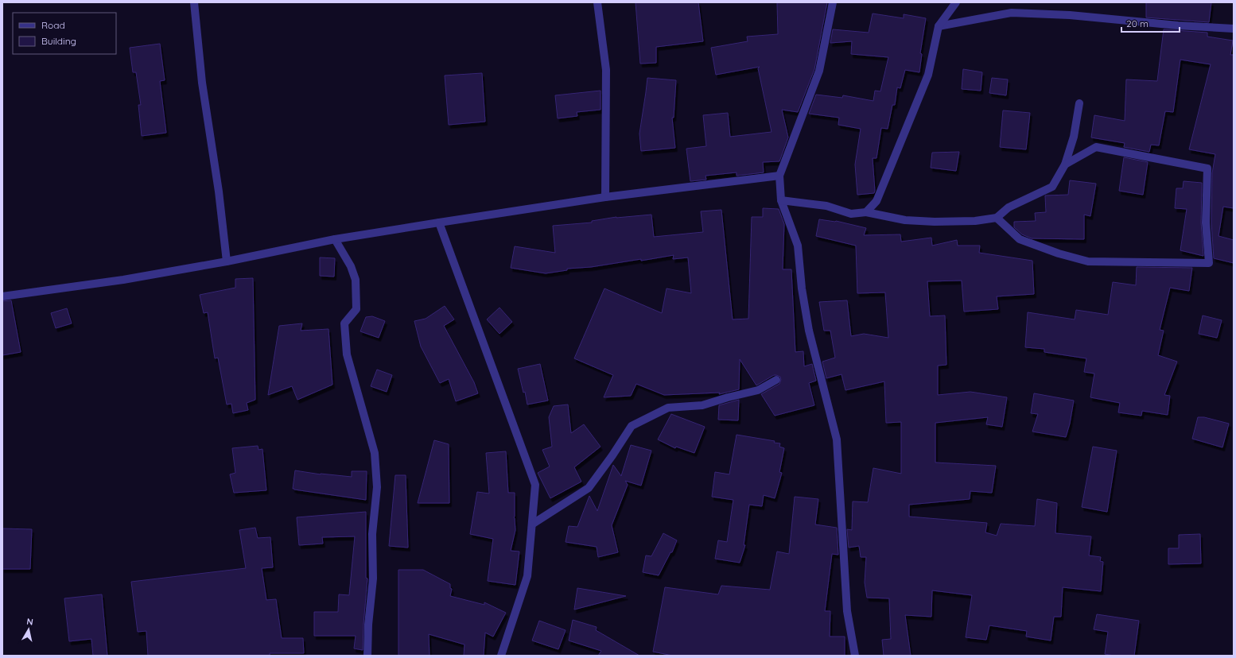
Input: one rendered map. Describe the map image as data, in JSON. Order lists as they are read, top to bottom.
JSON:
{
  "legend": ["Road", "Building"],
  "scale_bar": "20 m",
  "north": "top"
}
